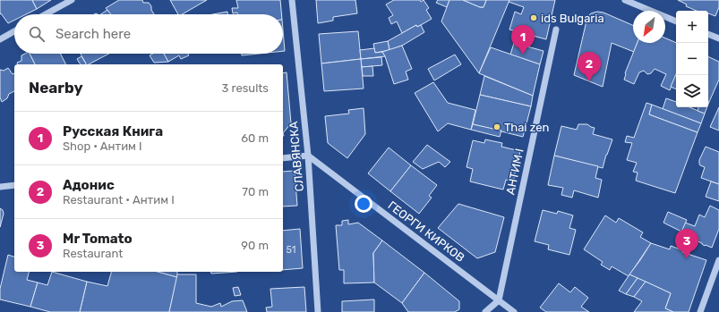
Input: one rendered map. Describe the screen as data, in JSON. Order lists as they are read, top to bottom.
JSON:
{
  "streets": {
    "street": ["СЛАВЯНСКА", "АНТИМ I", "ГЕОРГИ КИРКОВ"]
  },
  "crossings": [
    ["СЛАВЯНСКА", "ГЕОРГИ КИРКОВ"],
    ["АНТИМ I", "ГЕОРГИ КИРКОВ"]
  ],
  "places": ["ids Bulgaria", "Thai zen"],
  "house_numbers": ["51"],
  "north": "bottom left",
  "page": {
    "map_buttons": ["+", "−"],
    "search": "Search here",
    "pins": ["1", "2", "3"],
    "heading": ["Nearby", "3 results"],
    "list": [
      {
        "mark": "1",
        "name": "Русская Книга",
        "note": "Shop · Антим I",
        "value": "60 m"
      },
      {
        "mark": "2",
        "name": "Адонис",
        "note": "Restaurant · Антим I",
        "value": "70 m"
      },
      {
        "mark": "3",
        "name": "Mr Tomato",
        "note": "Restaurant",
        "value": "90 m"
      }
    ]
  }
}
